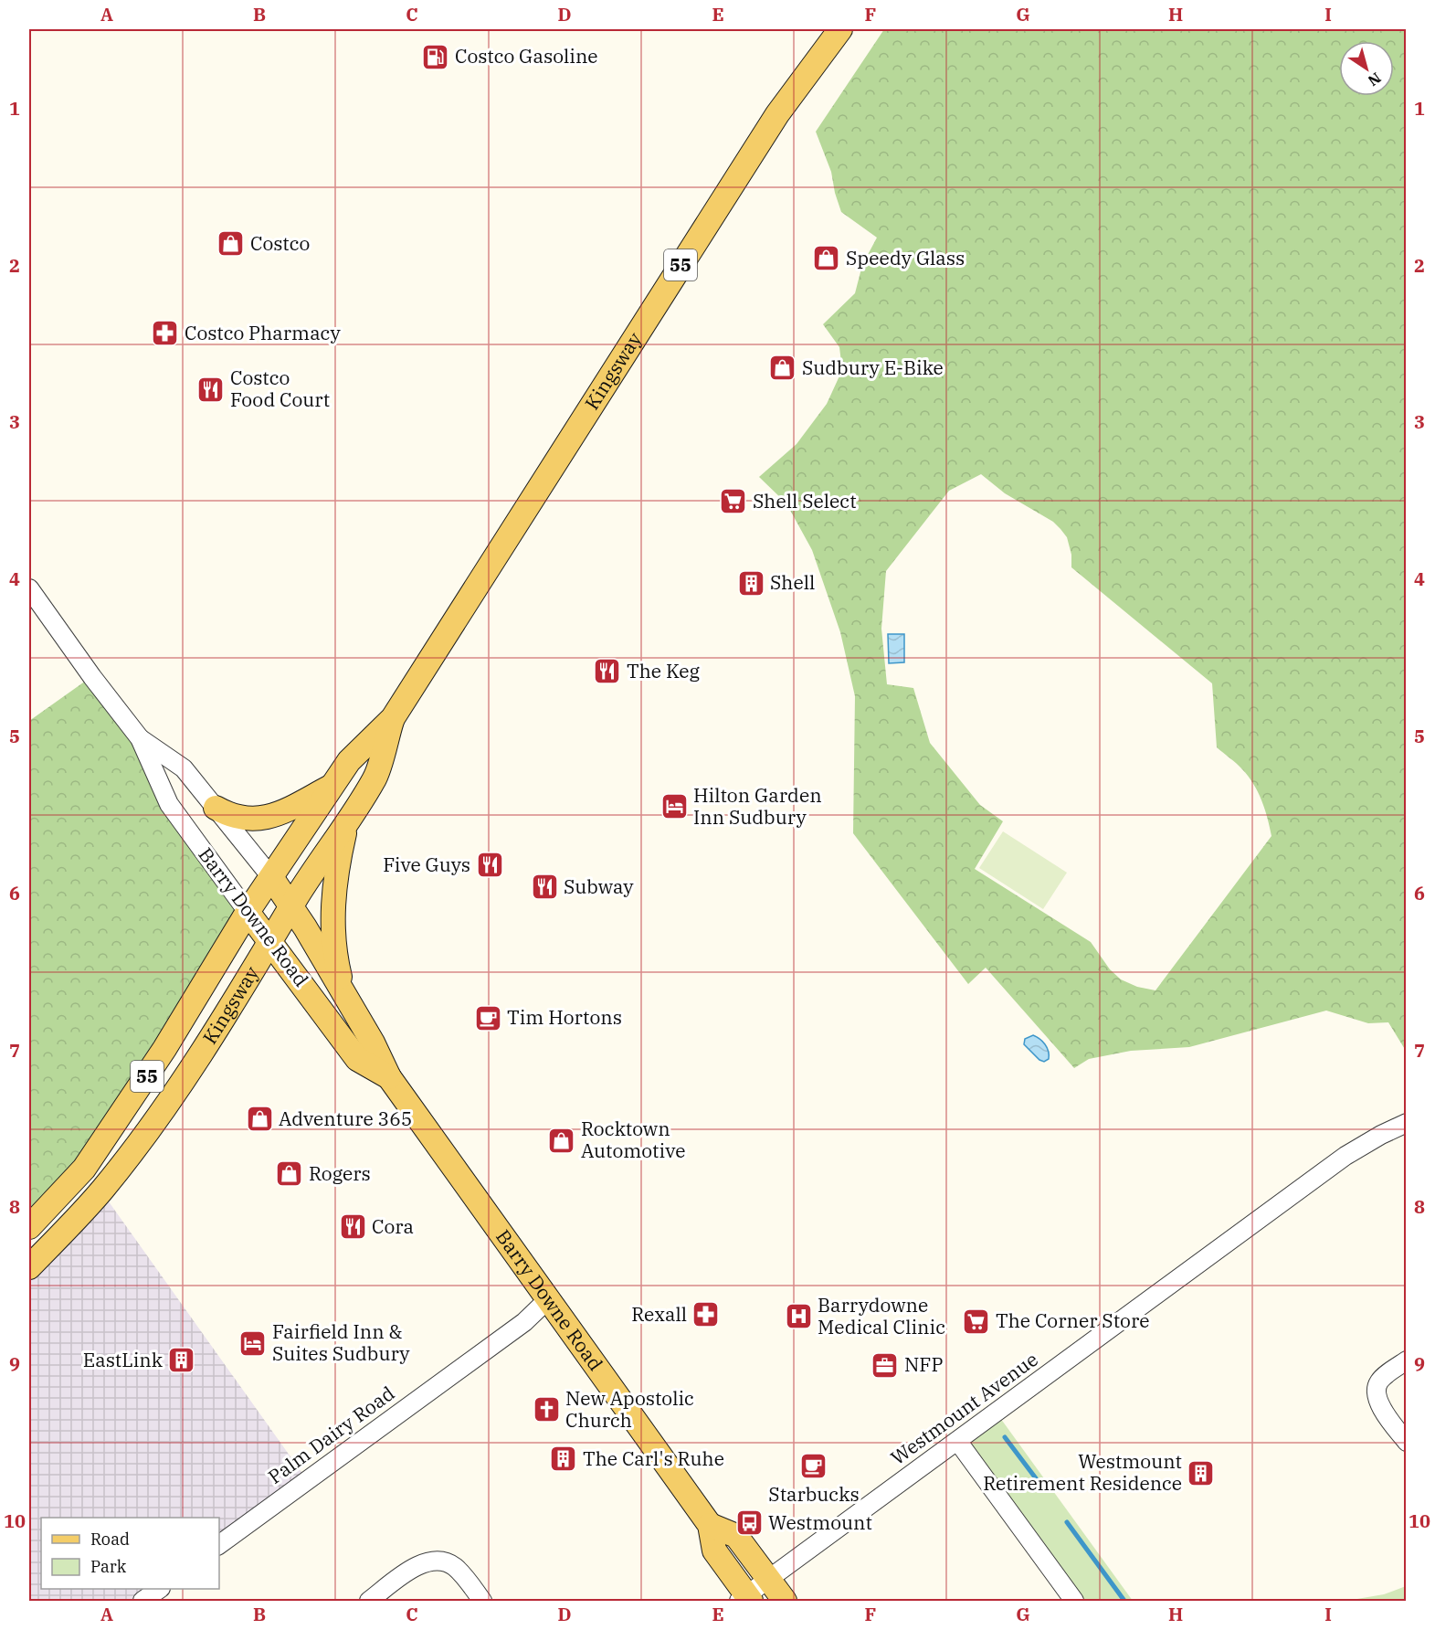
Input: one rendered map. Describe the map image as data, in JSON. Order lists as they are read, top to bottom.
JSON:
{
  "streets": {
    "main road": ["55", "Kingsway", "Barry Downe Road"],
    "street": ["Westmount Avenue", "Palm Dairy Road"]
  },
  "crossings": [
    ["Kingsway", "Barry Downe Road"],
    ["Barry Downe Road", "Westmount Avenue"],
    ["Barry Downe Road", "Palm Dairy Road"]
  ],
  "places": {
    "fuel station": ["Costco Gasoline"],
    "shop": [
      "Costco",
      "Speedy Glass",
      "Sudbury E-Bike",
      "Adventure 365",
      "Rocktown Automotive",
      "Rogers"
    ],
    "pharmacy": ["Costco Pharmacy", "Rexall"],
    "restaurant": [
      "Costco Food Court",
      "The Keg",
      "Five Guys",
      "Subway",
      "Cora"
    ],
    "supermarket": ["Shell Select", "The Corner Store"],
    "building": [
      "Shell",
      "EastLink",
      "The Carl's Ruhe",
      "Westmount Retirement Residence"
    ],
    "hotel": ["Hilton Garden Inn Sudbury", "Fairfield Inn & Suites Sudbury"],
    "cafe": ["Tim Hortons", "Starbucks"],
    "hospital": ["Barrydowne Medical Clinic"],
    "office": ["NFP"],
    "church": ["New Apostolic Church"],
    "bus stop": ["Westmount"]
  },
  "legend": ["Road", "Park"],
  "north": "bottom right",
  "grid": {
    "columns": [
      "A",
      "B",
      "C",
      "D",
      "E",
      "F",
      "G",
      "H",
      "I"
    ],
    "rows": [
      "1",
      "2",
      "3",
      "4",
      "5",
      "6",
      "7",
      "8",
      "9",
      "10"
    ]
  }
}
